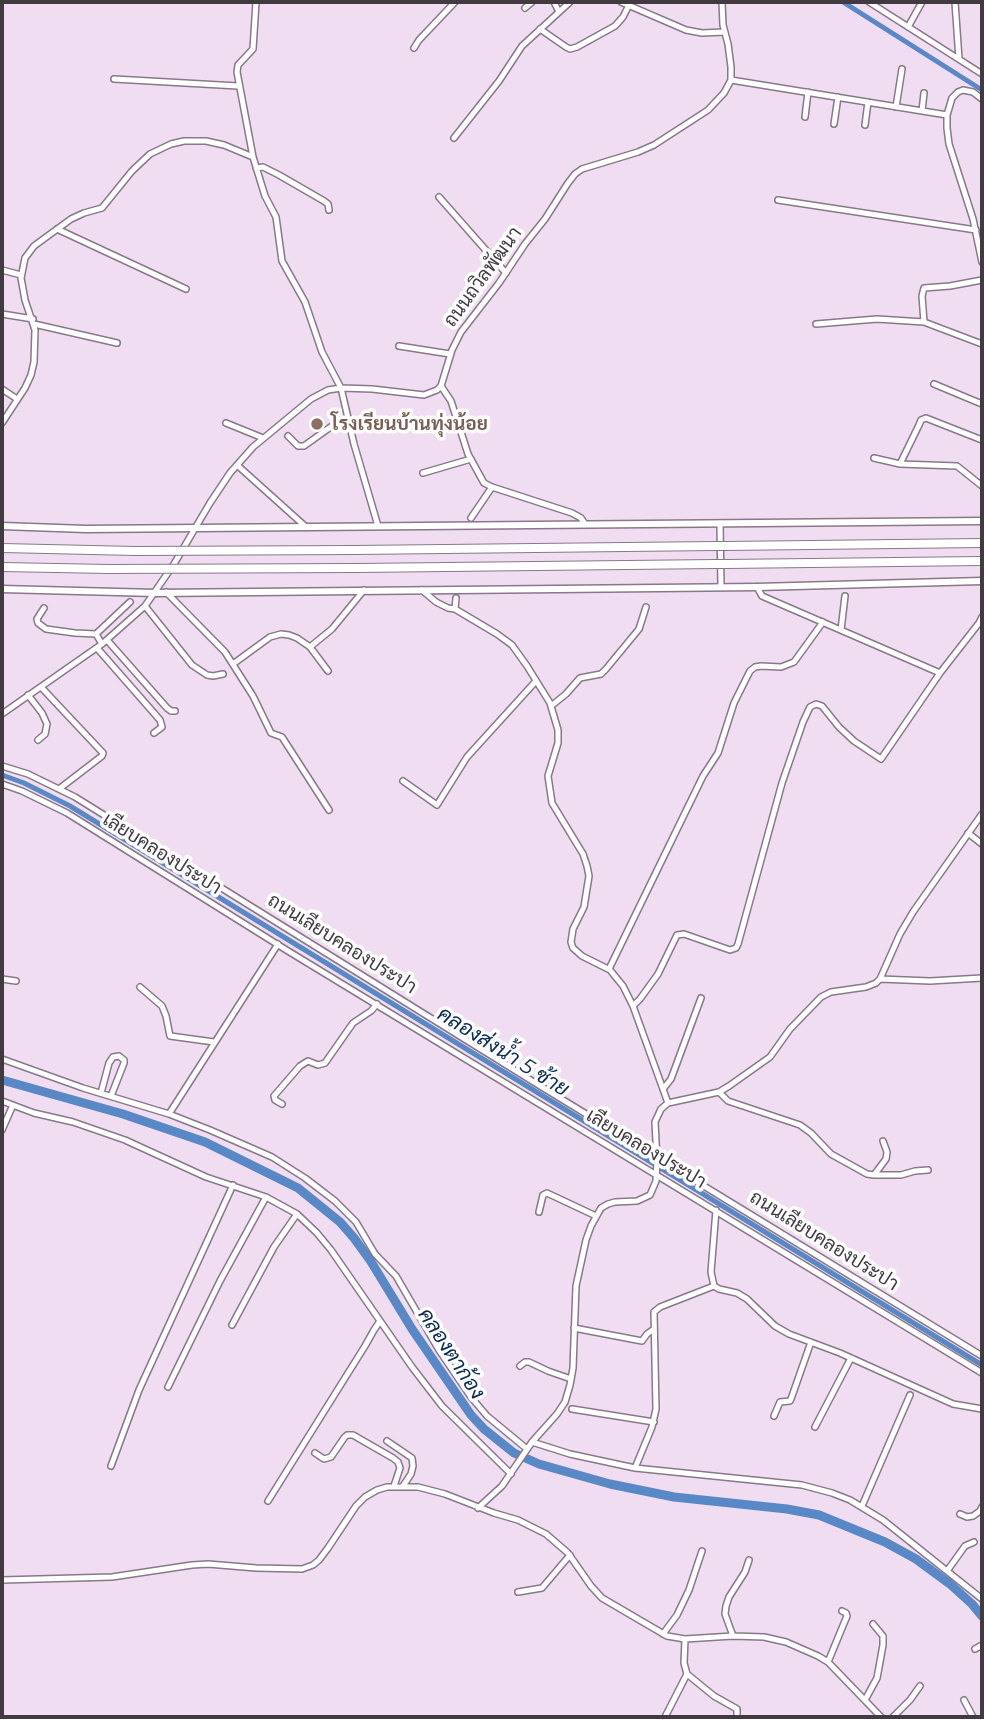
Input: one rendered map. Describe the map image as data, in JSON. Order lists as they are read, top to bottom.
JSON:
{
  "streets": {
    "street": ["ถนนถวิลพัฒนา", "เลียบคลองประปา", "ถนนเลียบคลองประปา"]
  },
  "water": ["คลองส่งน้ำ 5 ซ้าย", "คลองตาก้อง"],
  "places": ["โรงเรียนบ้านทุ่งน้อย"]
}
